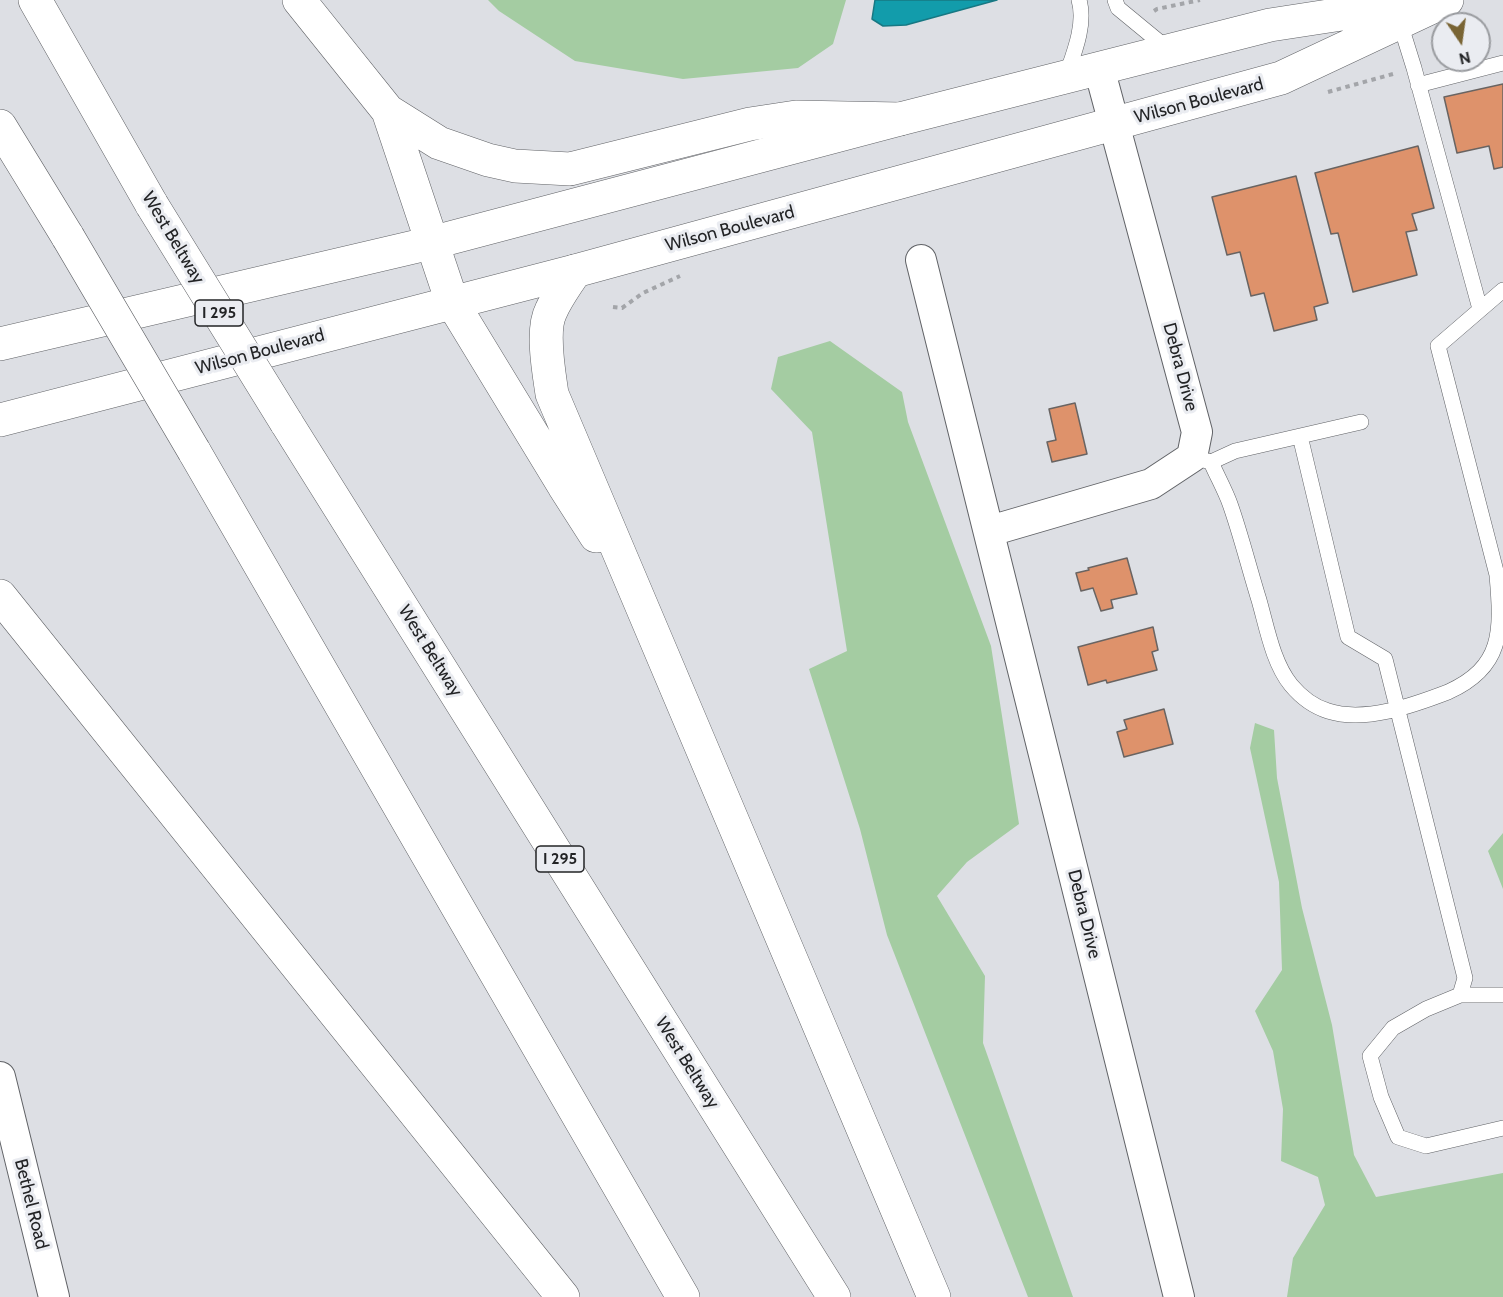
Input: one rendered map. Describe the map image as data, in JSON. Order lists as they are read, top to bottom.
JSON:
{
  "streets": {
    "main road": ["Wilson Boulevard", "West Beltway", "I 295"],
    "street": ["Debra Drive", "Bethel Road"]
  },
  "crossings": [
    ["Wilson Boulevard", "Debra Drive"]
  ],
  "north": "bottom"
}
